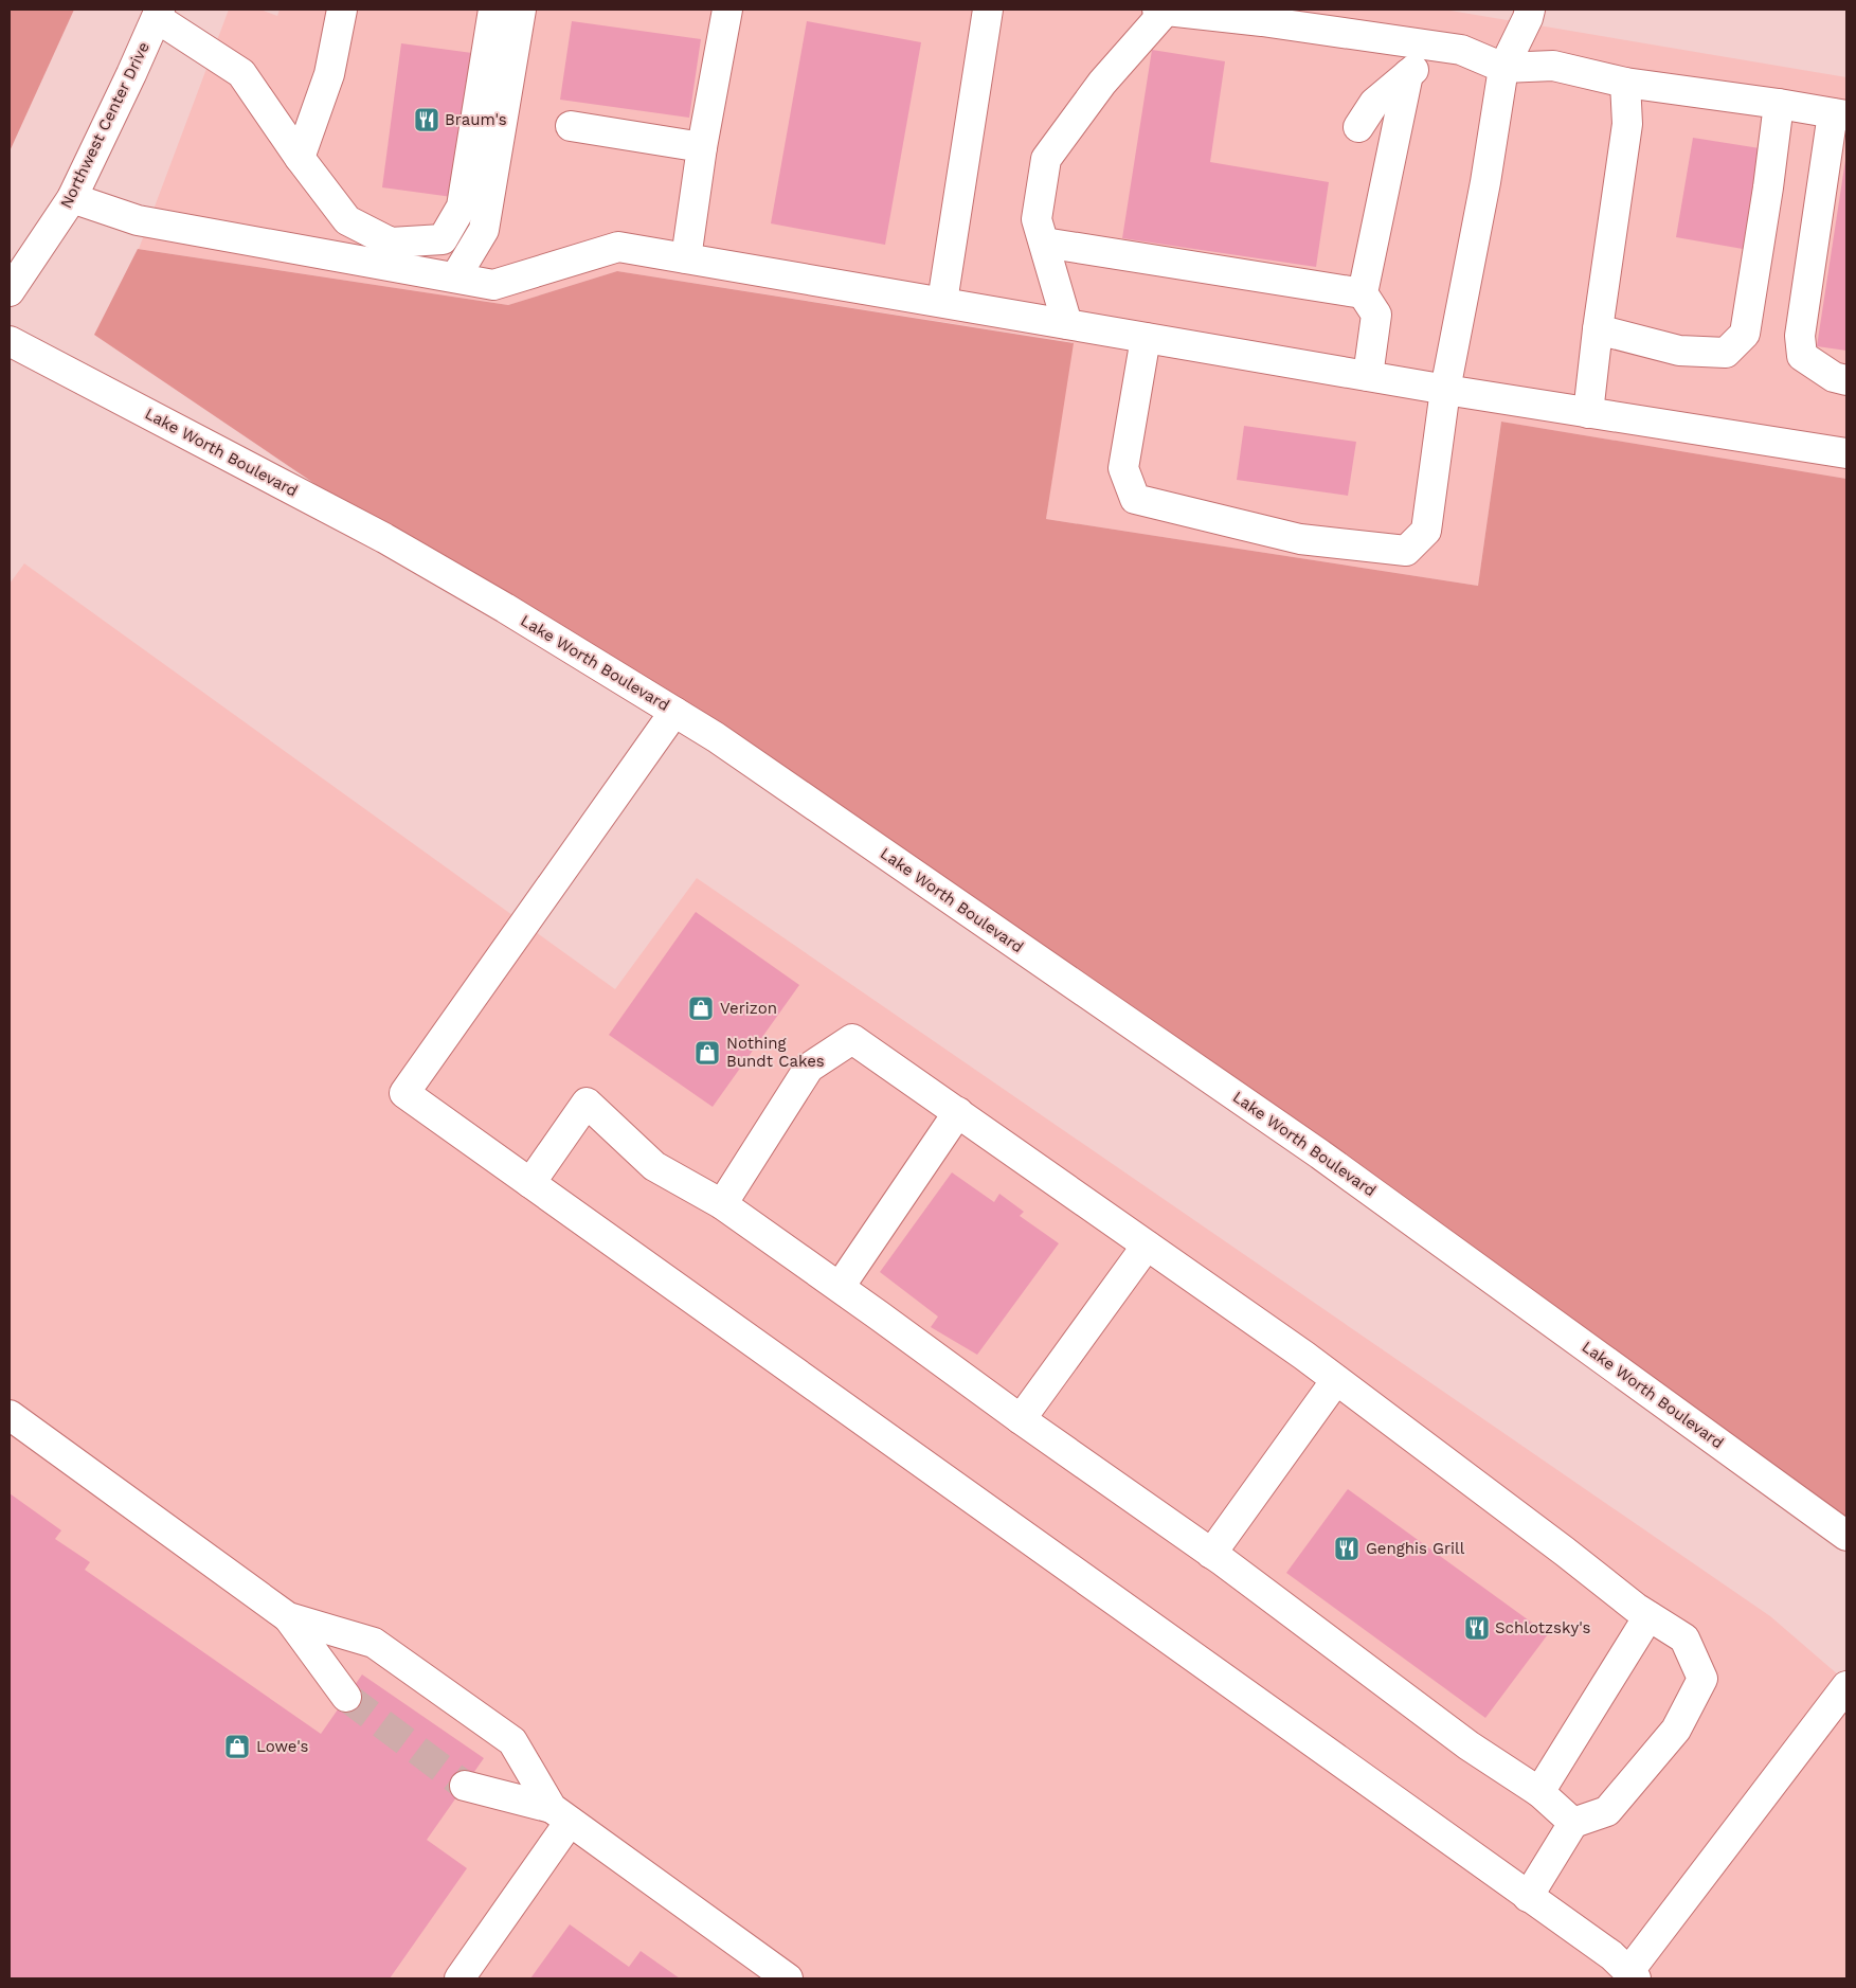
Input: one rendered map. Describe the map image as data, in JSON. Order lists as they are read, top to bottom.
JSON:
{
  "streets": {
    "main road": ["Northwest Center Drive", "Lake Worth Boulevard"]
  },
  "places": {
    "restaurant": ["Braum's", "Genghis Grill", "Schlotzsky's"],
    "shop": ["Verizon", "Nothing Bundt Cakes", "Lowe's"]
  }
}
